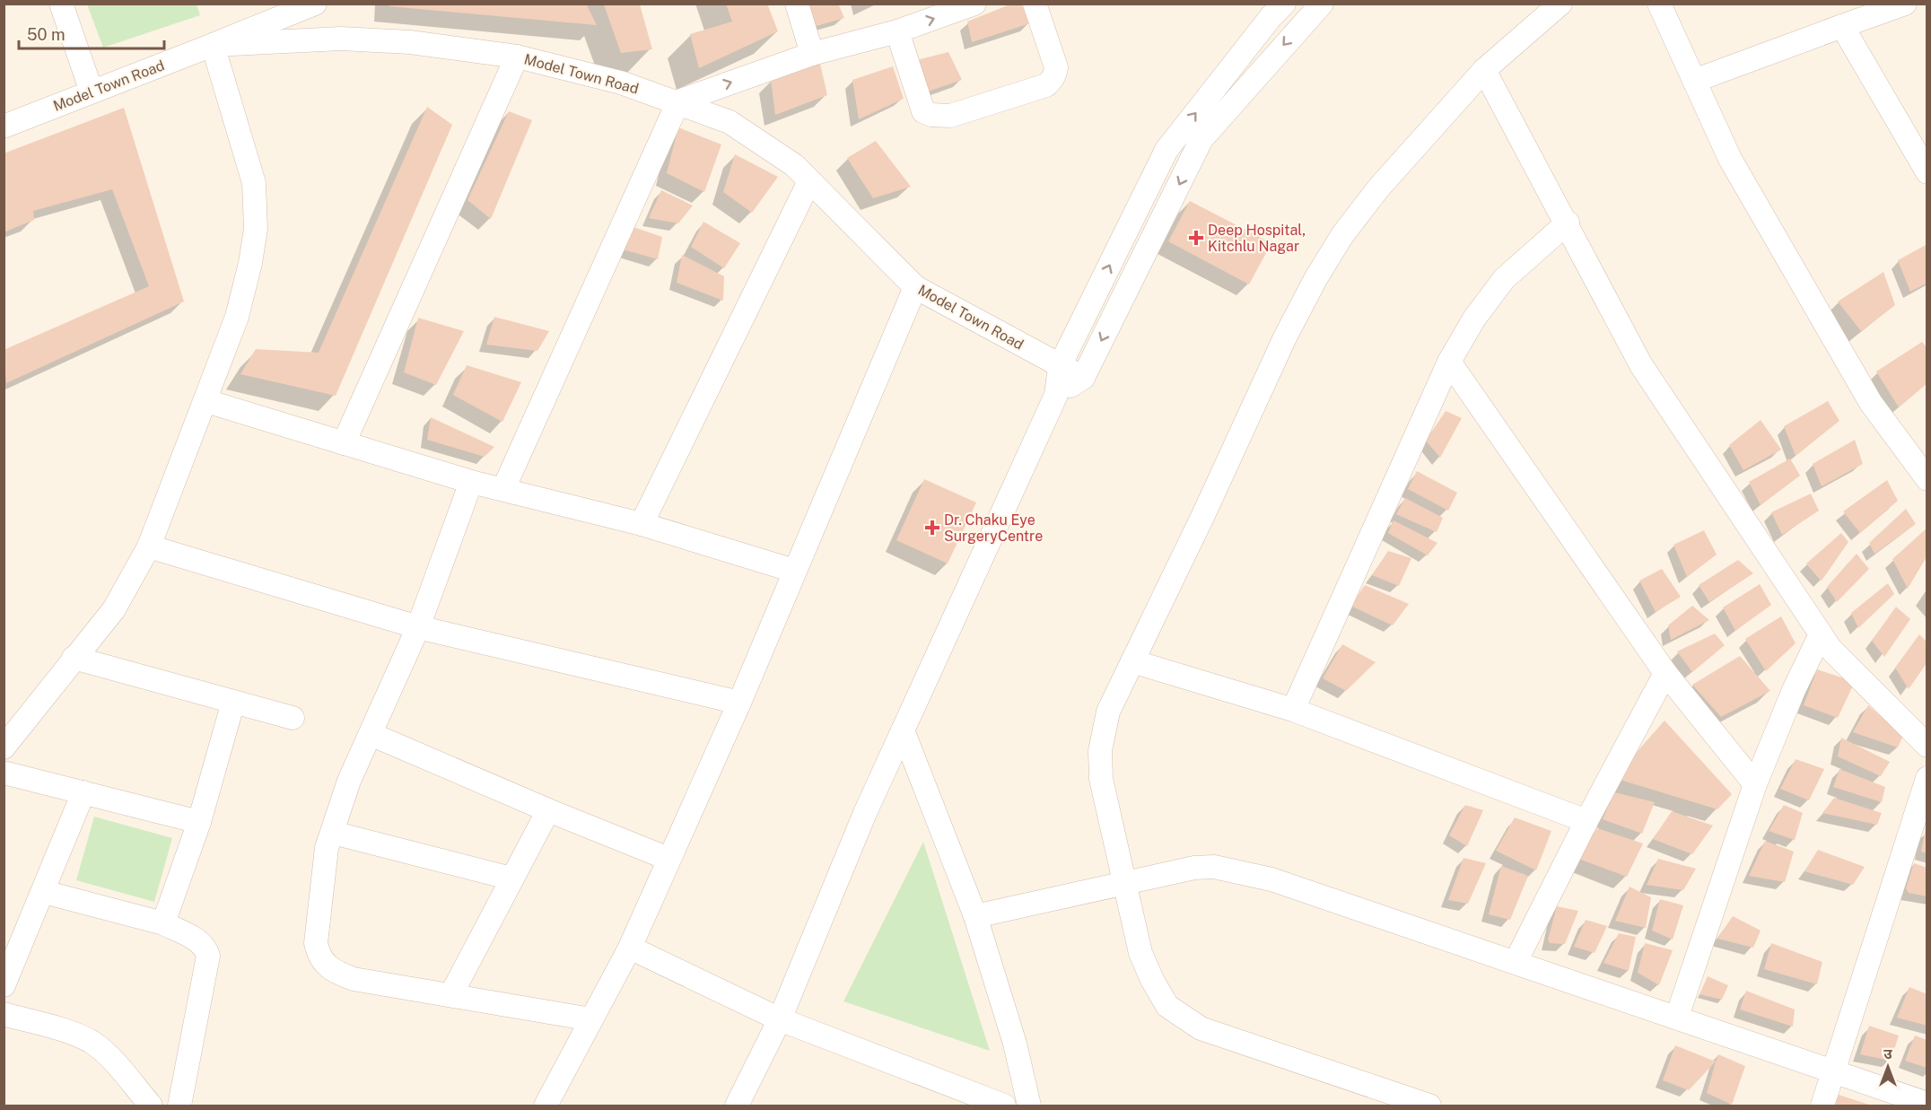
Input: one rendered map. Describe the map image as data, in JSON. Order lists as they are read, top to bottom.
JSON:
{
  "streets": {
    "street": ["Model Town Road"]
  },
  "places": {
    "health": ["Deep Hospital, Kitchlu Nagar", "Dr. Chaku Eye SurgeryCentre"]
  },
  "scale_bar": "50 m",
  "north": "top"
}
